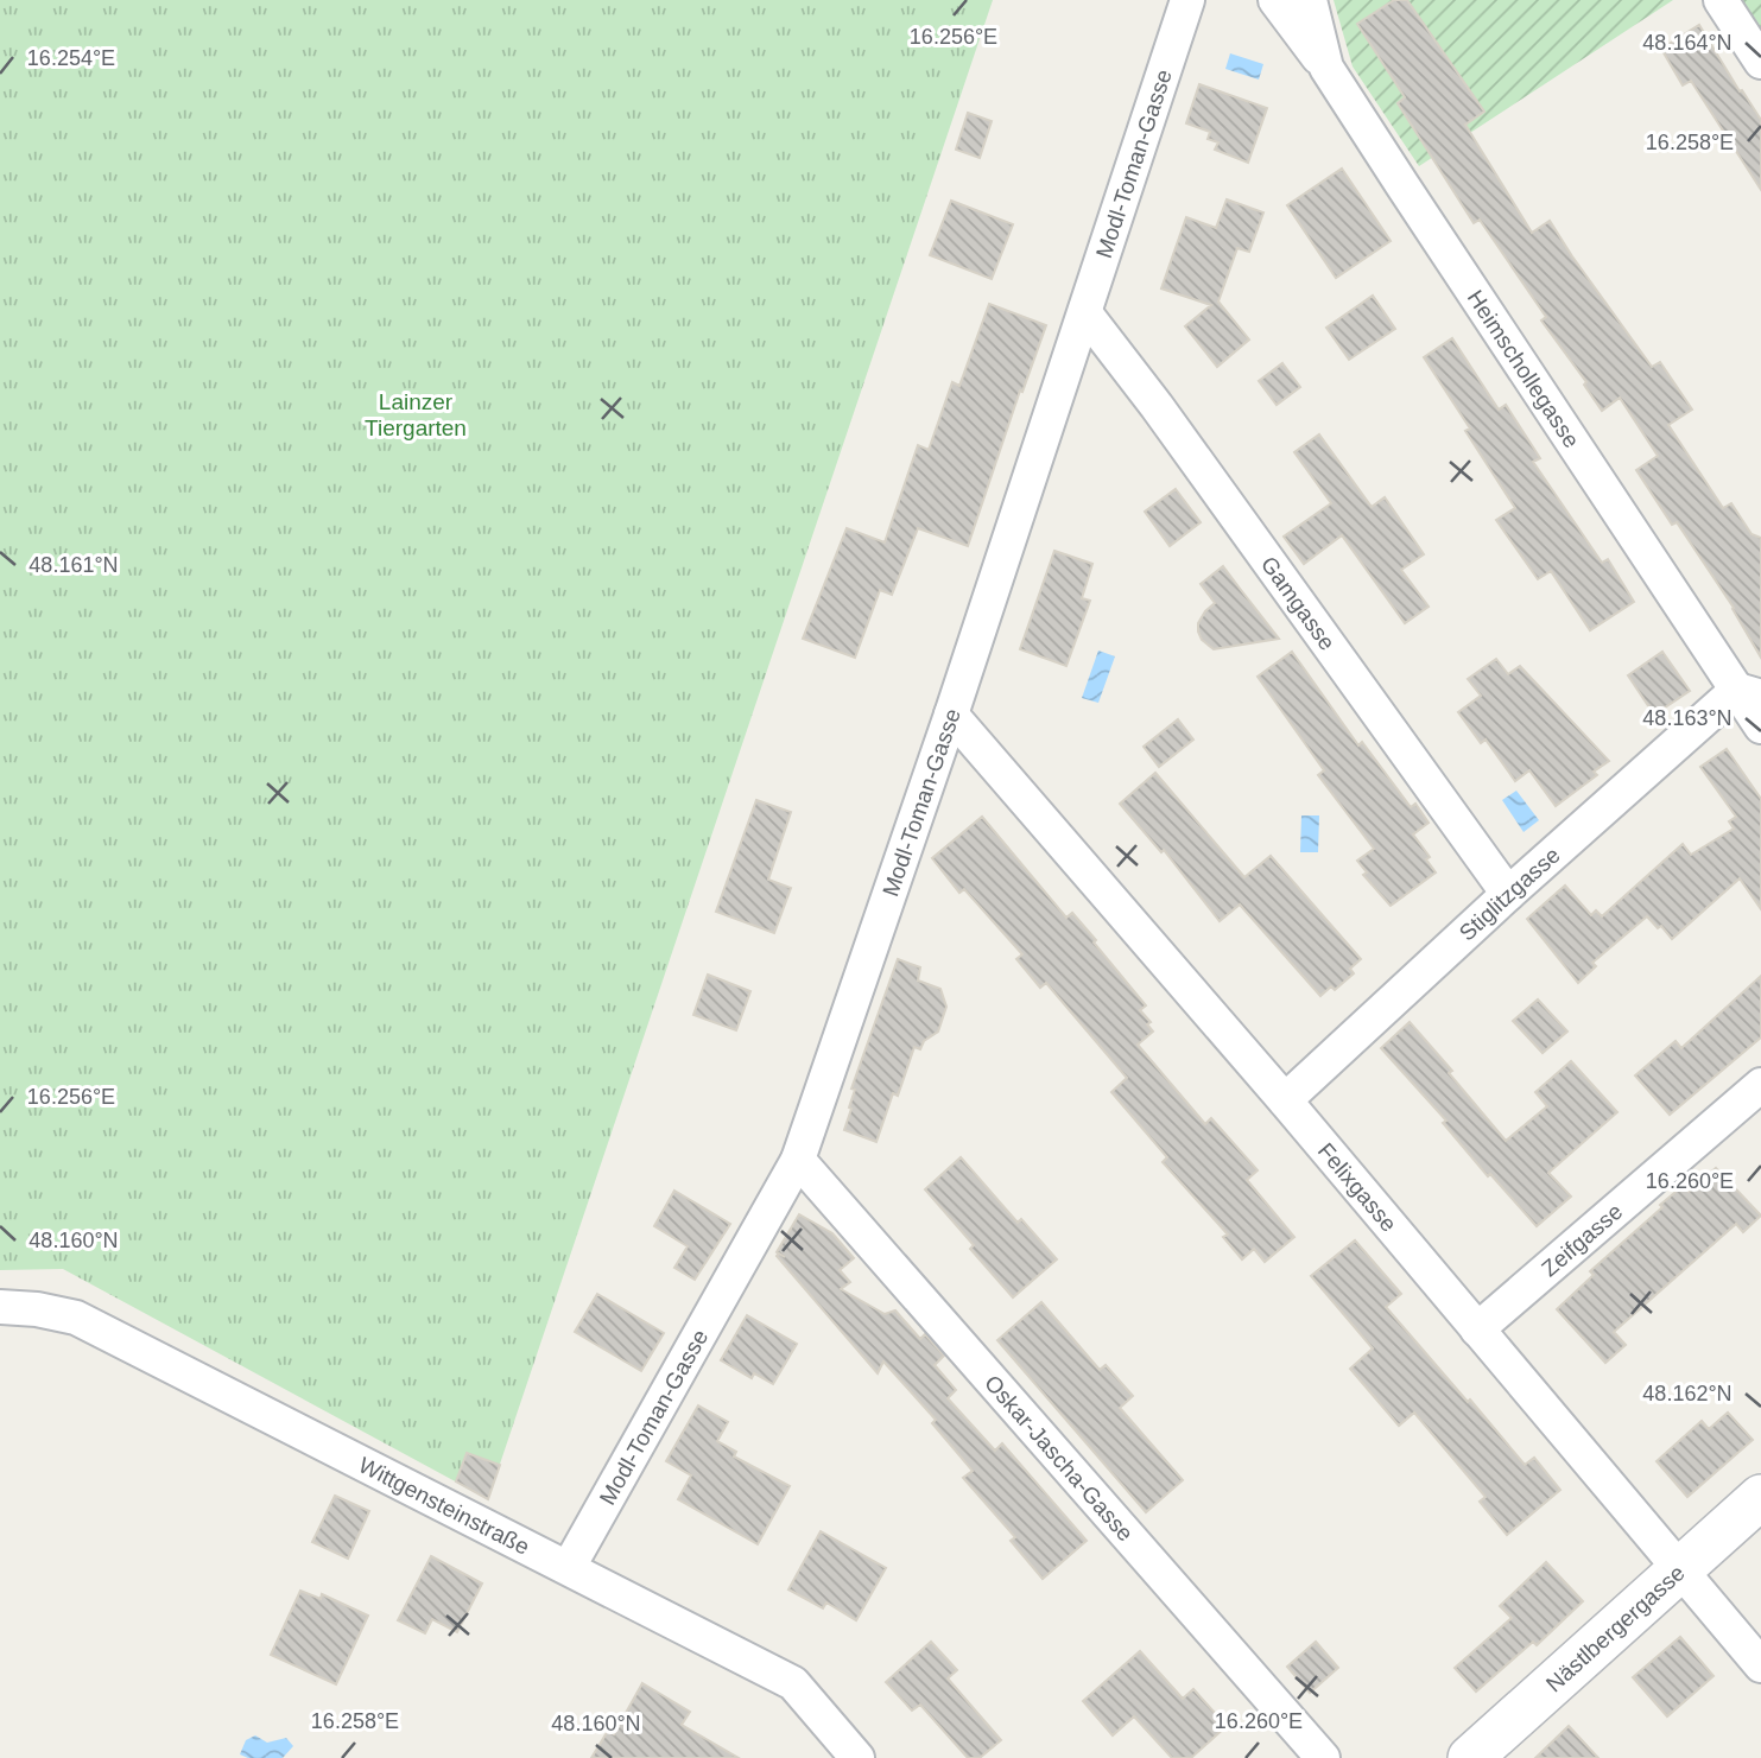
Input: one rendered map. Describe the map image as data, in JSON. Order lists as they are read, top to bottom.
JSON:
{
  "streets": {
    "street": [
      "Modl-Toman-Gasse",
      "Heimschollegasse",
      "Gamgasse",
      "Stiglitzgasse",
      "Felixgasse",
      "Zeifgasse",
      "Oskar-Jascha-Gasse",
      "Wittgensteinstraße",
      "Nästlbergergasse"
    ]
  },
  "crossings": [
    ["Modl-Toman-Gasse", "Gamgasse"],
    ["Modl-Toman-Gasse", "Felixgasse"],
    ["Modl-Toman-Gasse", "Oskar-Jascha-Gasse"],
    ["Modl-Toman-Gasse", "Wittgensteinstraße"],
    ["Heimschollegasse", "Stiglitzgasse"],
    ["Gamgasse", "Stiglitzgasse"],
    ["Stiglitzgasse", "Felixgasse"],
    ["Felixgasse", "Zeifgasse"],
    ["Felixgasse", "Nästlbergergasse"]
  ],
  "parks": ["Lainzer Tiergarten"],
  "coordinates": [
    "16.256°E",
    "48.164°N",
    "16.254°E",
    "16.258°E",
    "48.161°N",
    "48.163°N",
    "16.260°E",
    "48.160°N",
    "48.162°N"
  ]
}
